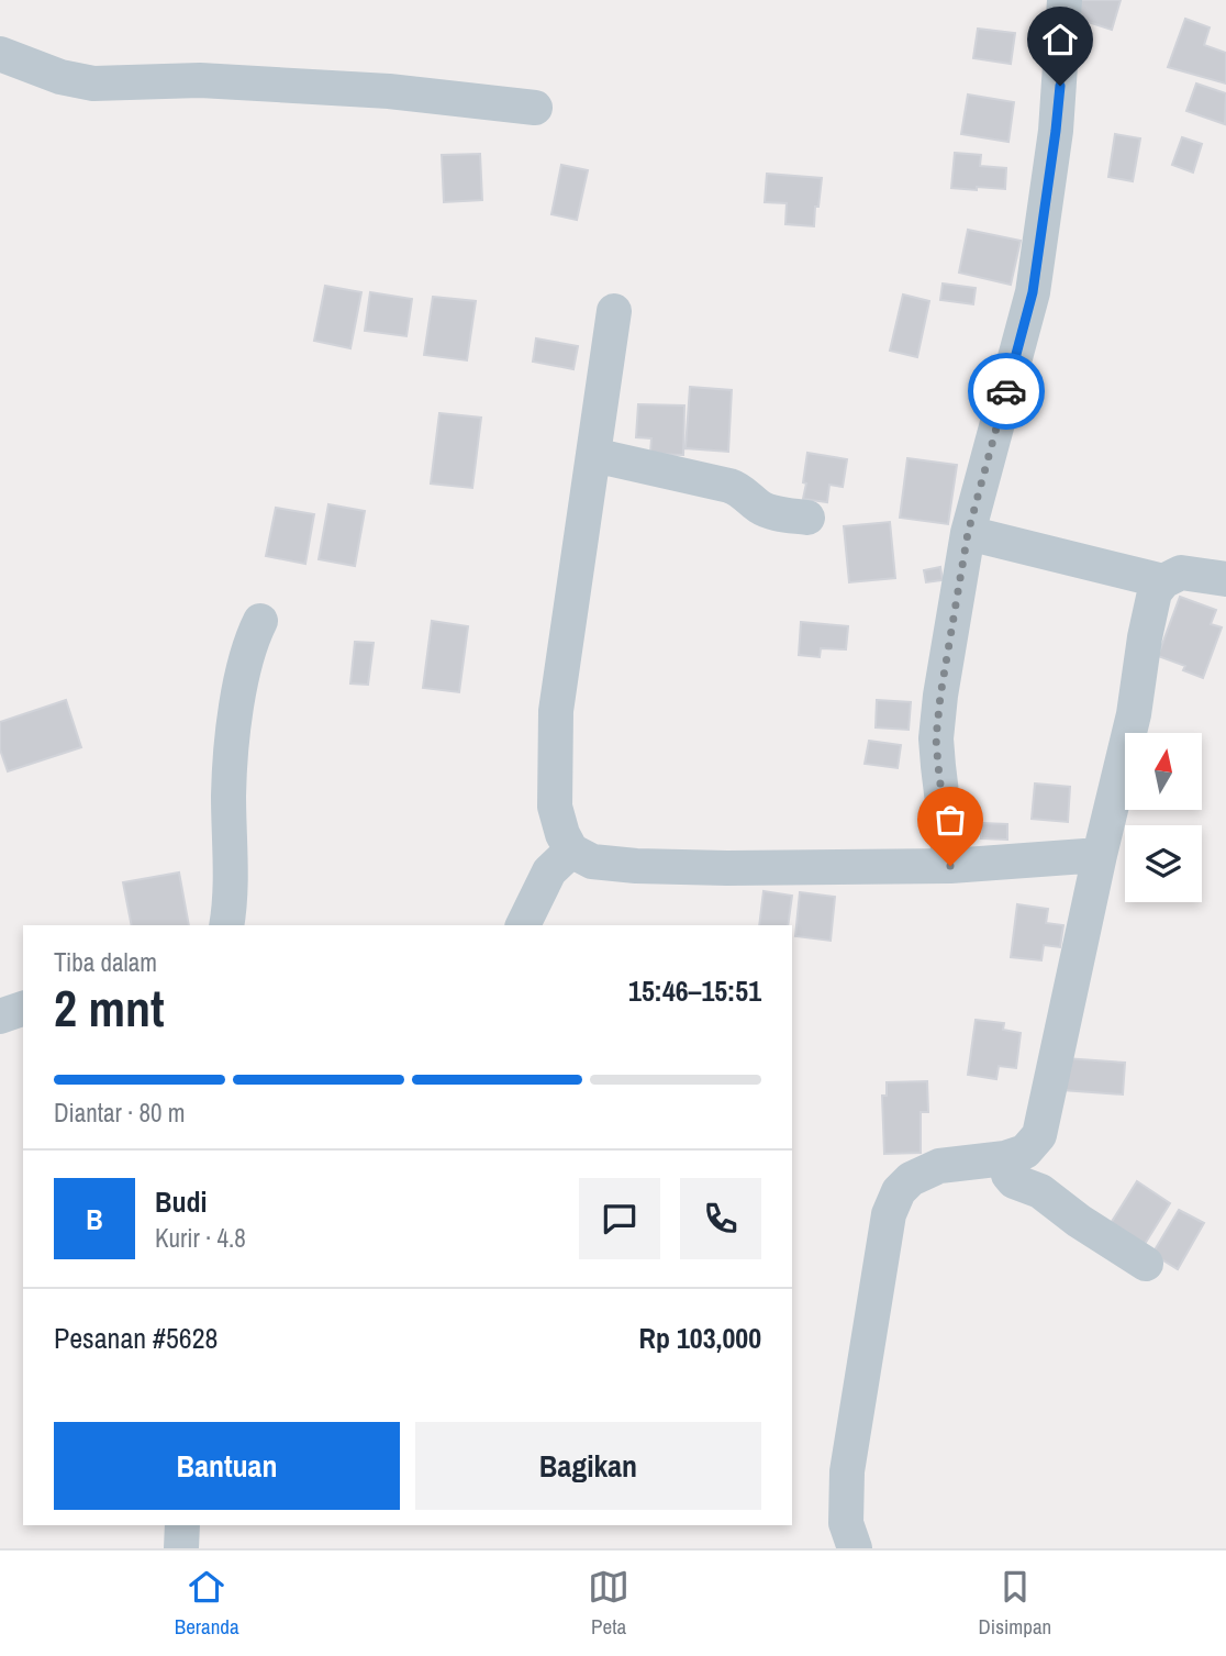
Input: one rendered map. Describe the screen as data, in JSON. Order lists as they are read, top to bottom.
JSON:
{
  "north": "top",
  "page": {
    "heading": ["2 mnt", "Tiba dalam", "15:46–15:51"],
    "panel": [
      "Budi",
      "Kurir · 4.8",
      "Pesanan #5628",
      "Rp 103,000"
    ],
    "bar": "Diantar · 80 m",
    "round": "B",
    "buttons": ["Bantuan", "Bagikan"],
    "tabs": ["Beranda", "Peta", "Disimpan"]
  }
}
